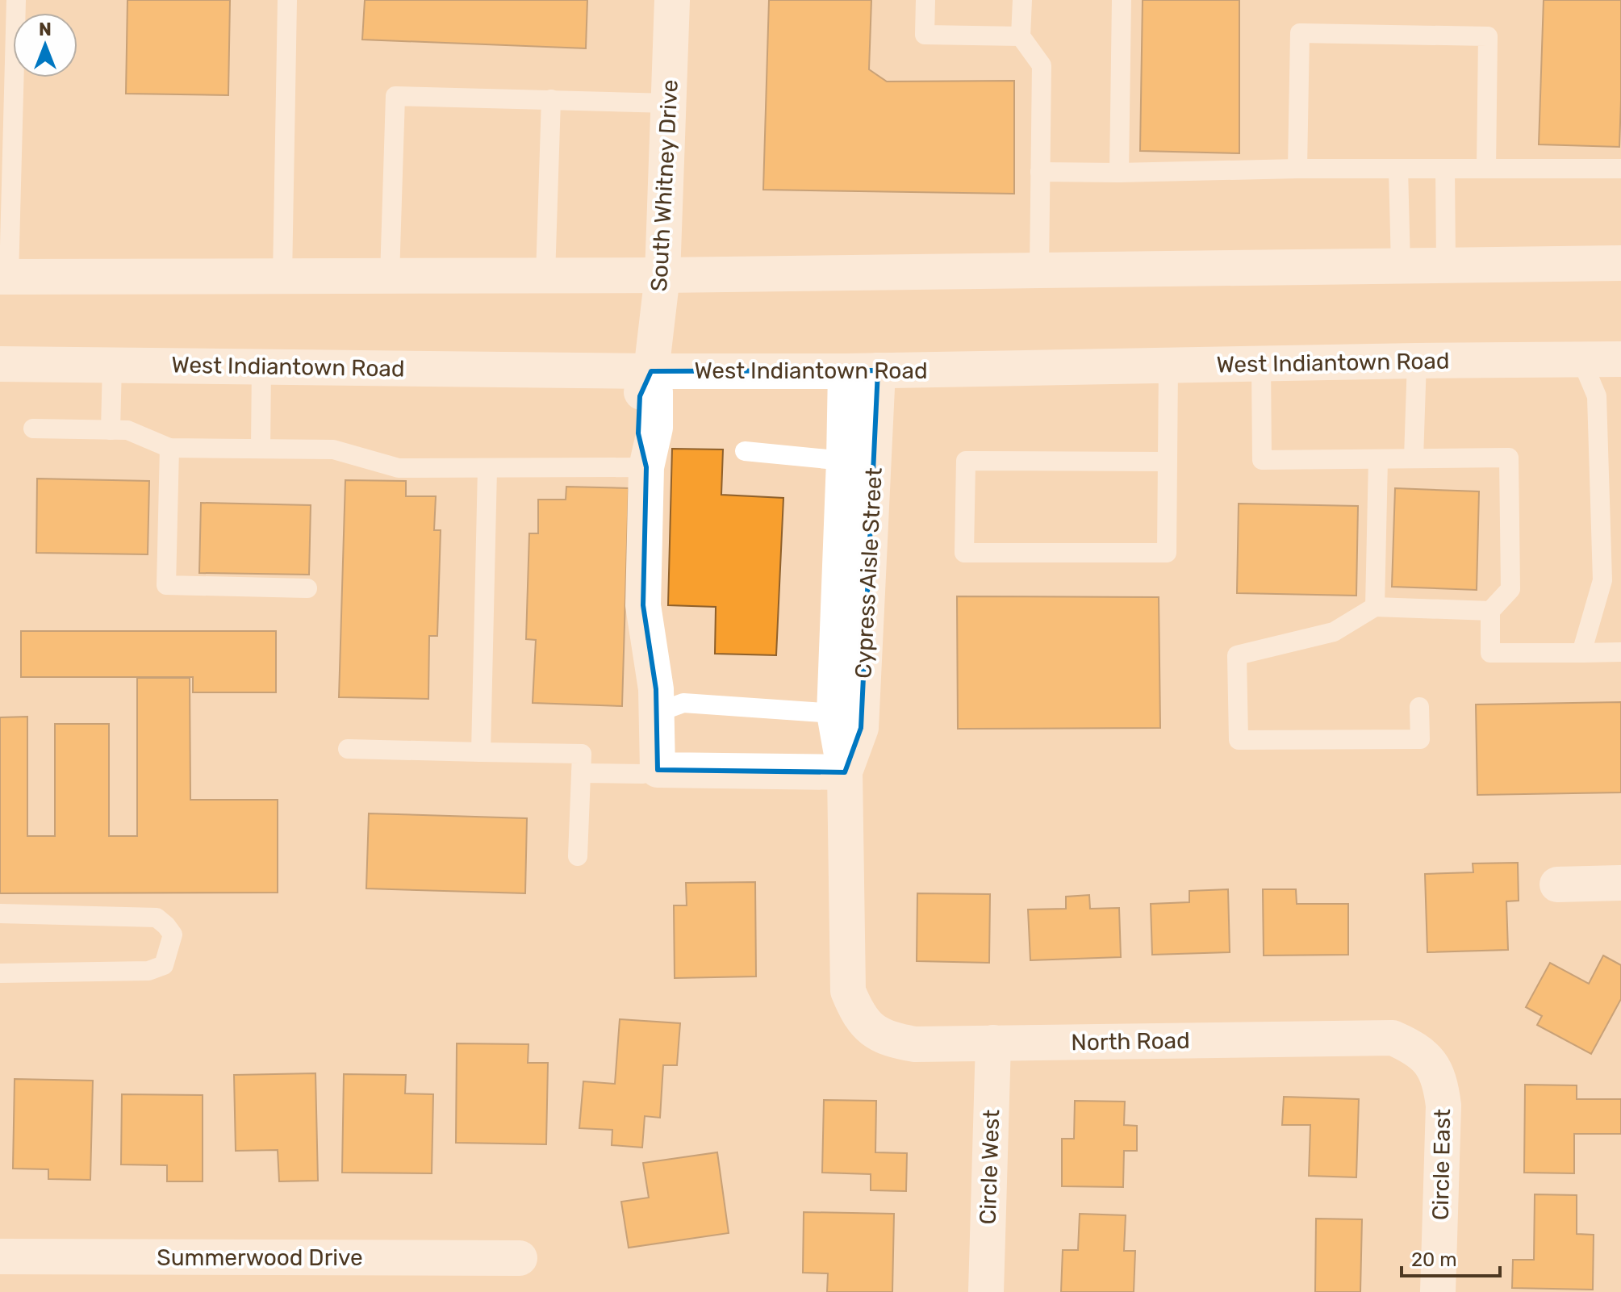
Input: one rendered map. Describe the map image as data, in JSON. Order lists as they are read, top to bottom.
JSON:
{
  "streets": {
    "street": [
      "South Whitney Drive",
      "West Indiantown Road",
      "Cypress Aisle Street",
      "North Road",
      "Circle East",
      "Circle West",
      "Summerwood Drive"
    ]
  },
  "crossings": [
    ["South Whitney Drive", "West Indiantown Road"],
    ["West Indiantown Road", "Cypress Aisle Street"],
    ["Cypress Aisle Street", "North Road"],
    ["North Road", "Circle East"],
    ["North Road", "Circle West"]
  ],
  "scale_bar": "20 m",
  "north": "top"
}
